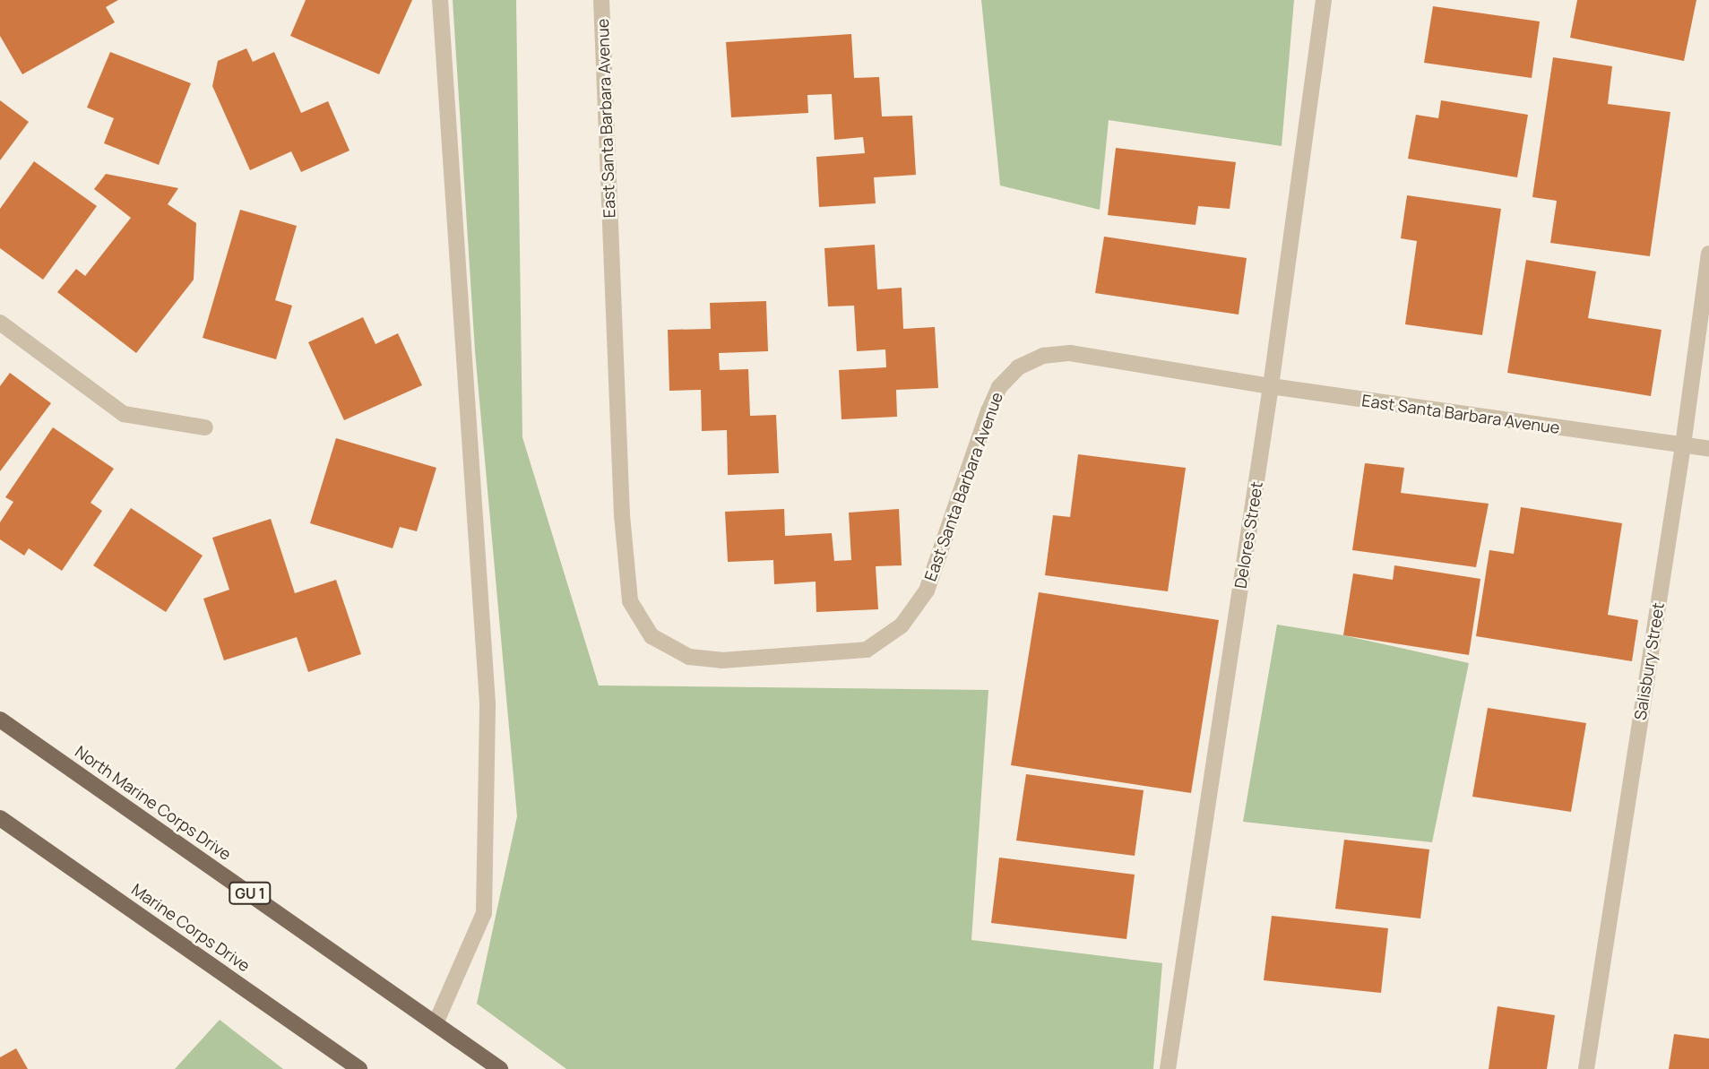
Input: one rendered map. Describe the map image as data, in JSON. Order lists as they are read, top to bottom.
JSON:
{
  "streets": {
    "main road": ["North Marine Corps Drive", "GU 1", "Marine Corps Drive"],
    "street": ["East Santa Barbara Avenue", "Delores Street", "Salisbury Street"]
  },
  "crossings": [
    ["East Santa Barbara Avenue", "Delores Street"],
    ["East Santa Barbara Avenue", "Salisbury Street"]
  ]
}
